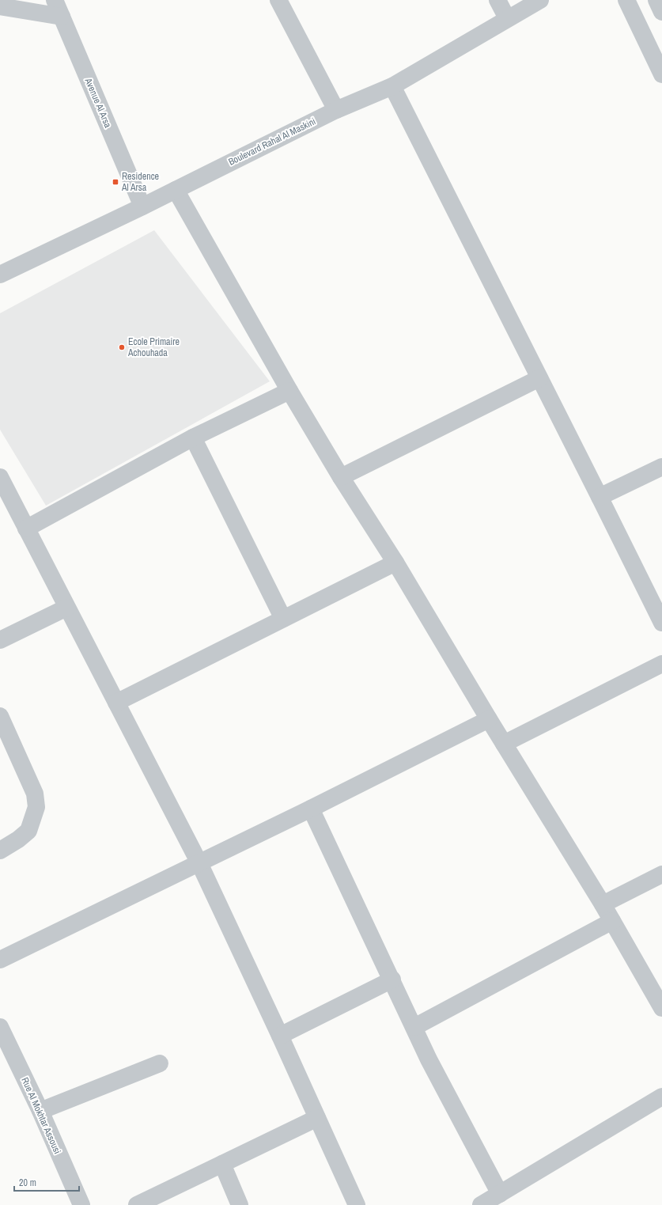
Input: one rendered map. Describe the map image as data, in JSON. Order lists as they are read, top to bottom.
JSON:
{
  "streets": {
    "street": ["Avenue Al Arsa", "Boulevard Rahal Al Maskini", "Rue Al Mokhtar Assousi"]
  },
  "crossings": [
    ["Avenue Al Arsa", "Boulevard Rahal Al Maskini"]
  ],
  "places": {
    "transit": ["Residence Al Arsa"],
    "other": ["Ecole Primaire Achouhada"]
  },
  "scale_bar": "20 m"
}
